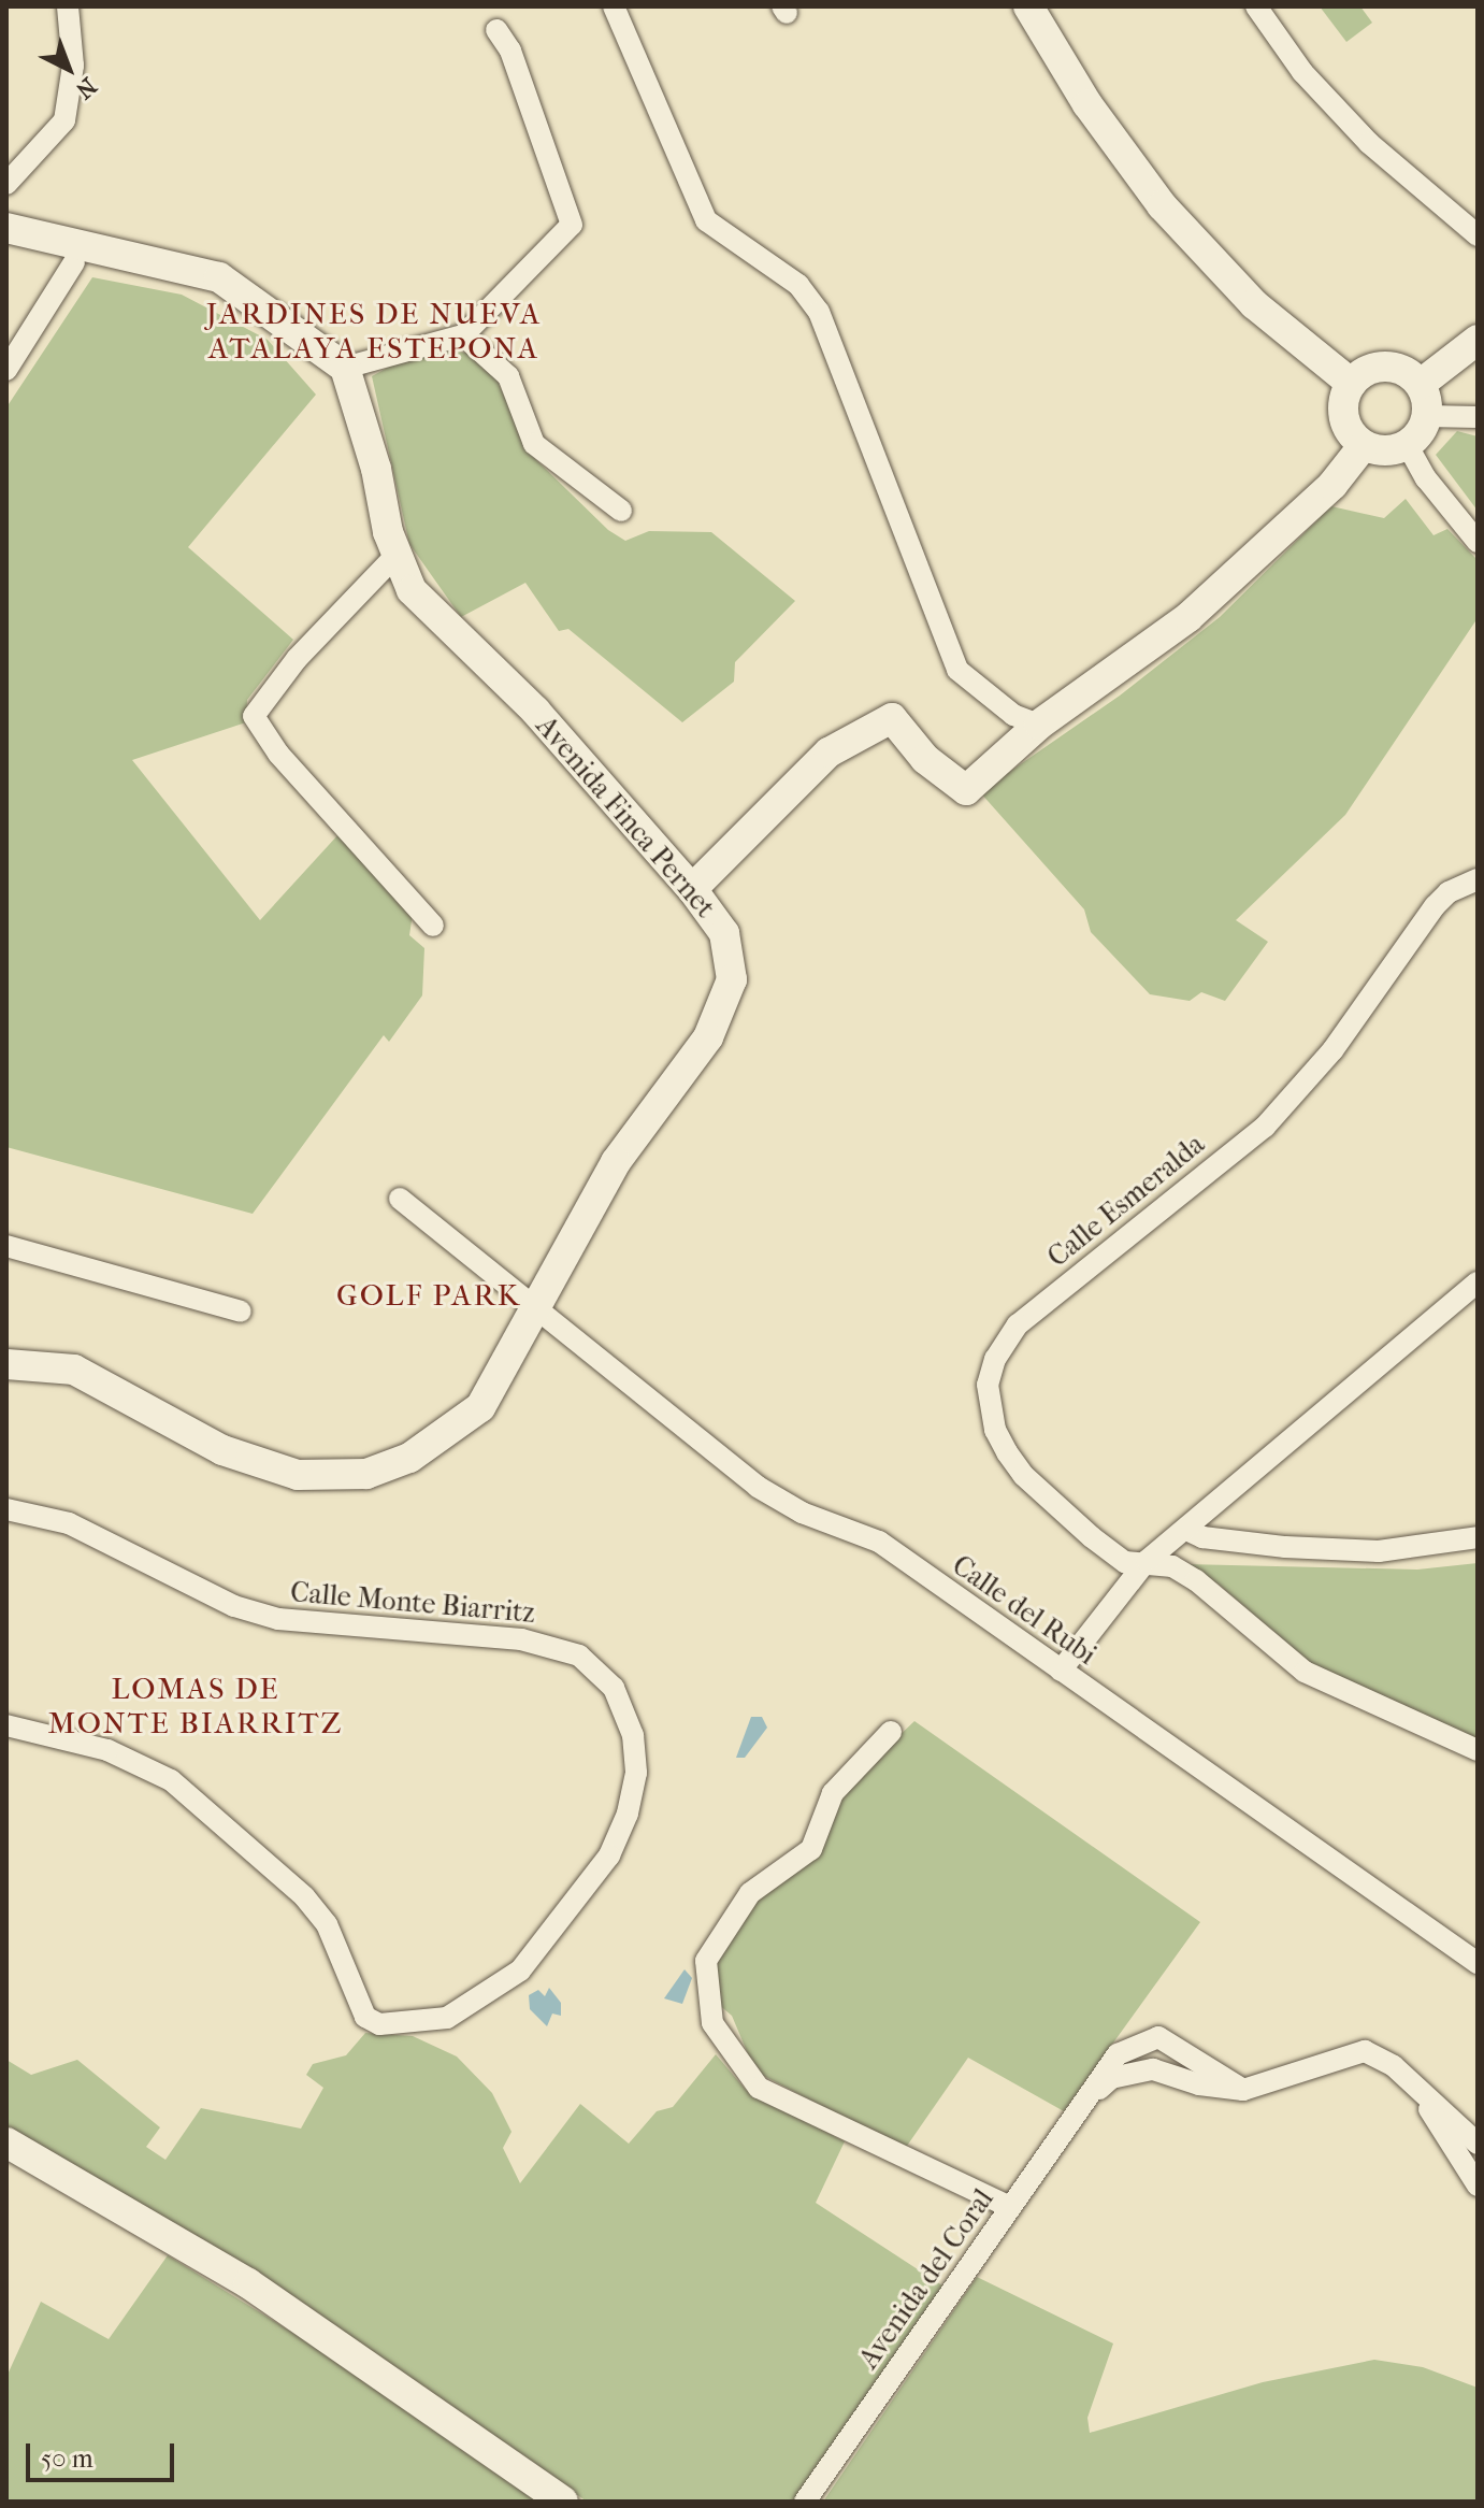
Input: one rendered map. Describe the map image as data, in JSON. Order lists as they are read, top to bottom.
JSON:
{
  "streets": {
    "street": [
      "Avenida Finca Pernet",
      "Calle Esmeralda",
      "Calle Monte Biarritz",
      "Calle del Rubi",
      "Avenida del Coral"
    ]
  },
  "crossings": [
    ["Avenida Finca Pernet", "Calle del Rubi"]
  ],
  "districts": ["JARDINES DE NUEVA ATALAYA ESTEPONA", "GOLF PARK", "LOMAS DE MONTE BIARRITZ"],
  "scale_bar": "50 m",
  "north": "bottom right"
}
